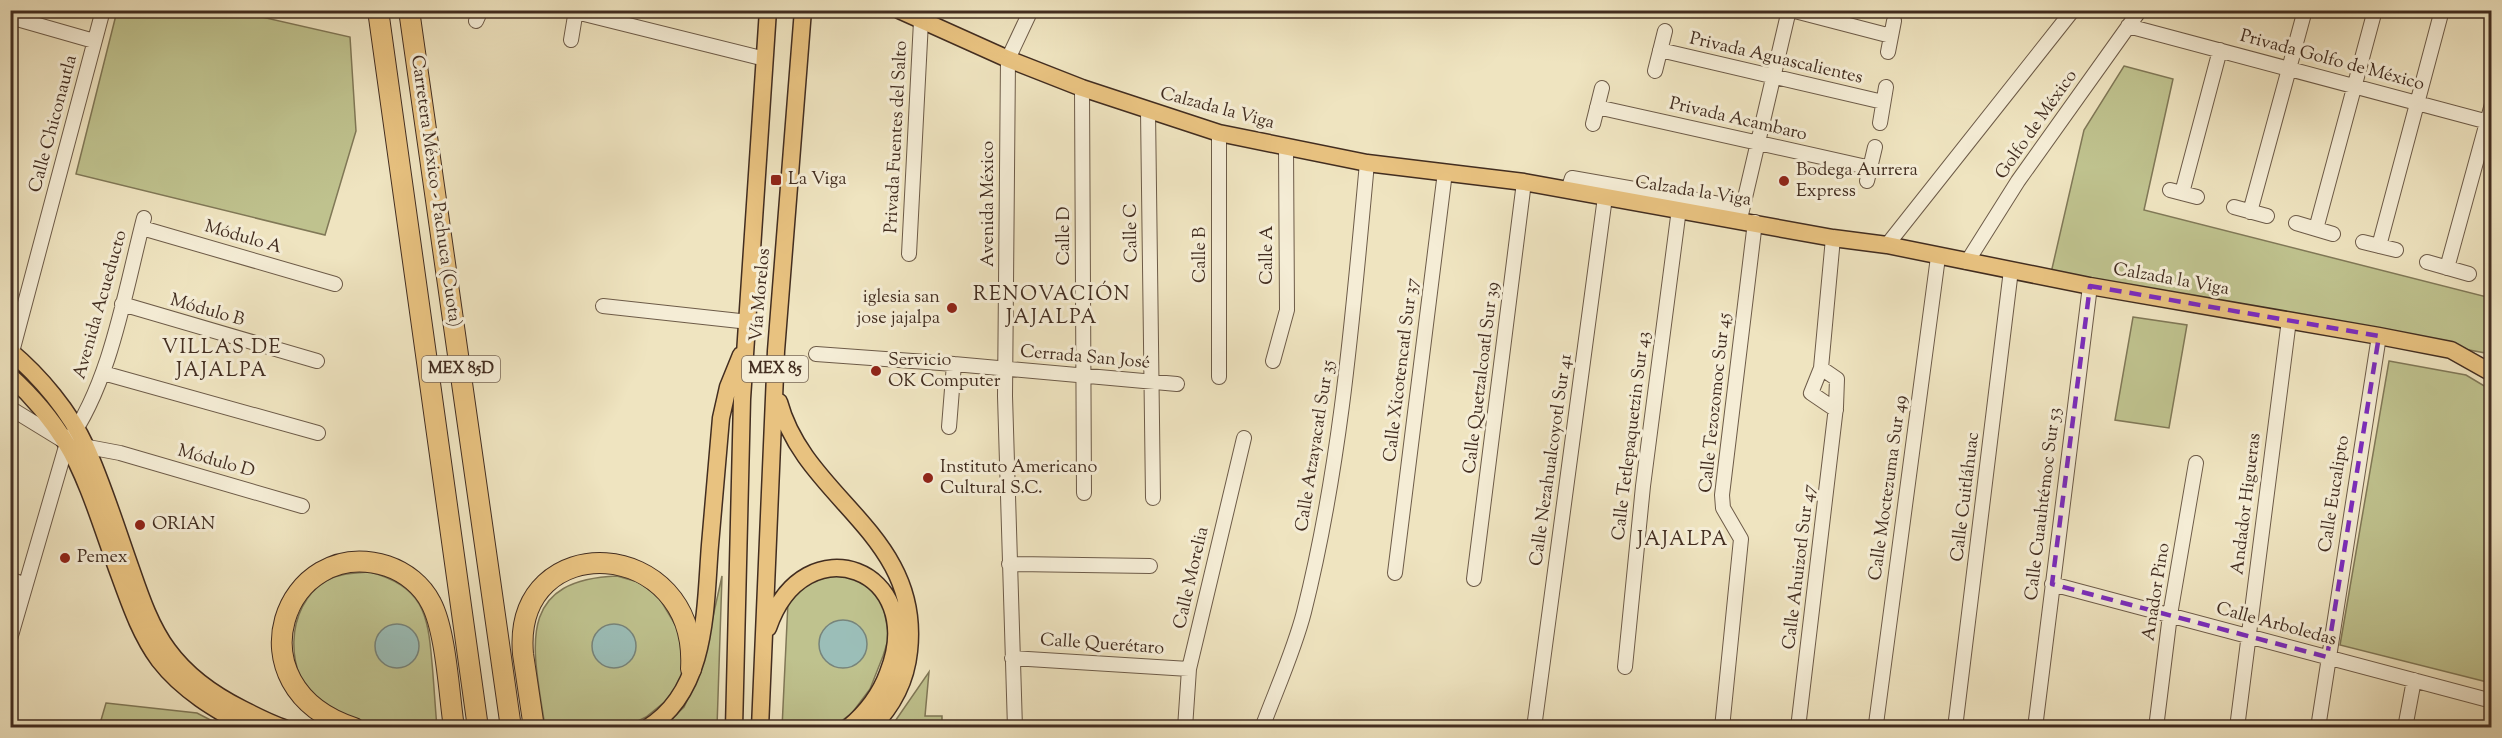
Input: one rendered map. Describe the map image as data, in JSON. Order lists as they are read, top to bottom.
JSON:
{
  "streets": {
    "highway": ["Carretera México - Pachuca (Cuota)", "MEX 85D"],
    "main road": ["Calzada la Viga", "Vía Morelos", "MEX 85"],
    "street": [
      "Privada Aguascalientes",
      "Privada Golfo de México",
      "Privada Acambaro",
      "Calle Chiconautla",
      "Golfo de México",
      "Privada Fuentes del Salto",
      "Avenida México",
      "Calle C",
      "Calle D",
      "Módulo A",
      "Calle B",
      "Calle A",
      "Avenida Acueducto",
      "Módulo B",
      "Cerrada San José",
      "Calle Xicotencatl Sur 37",
      "Calle Quetzalcoatl Sur 39",
      "Calle Tezozomoc Sur 45",
      "Calle Tetlepaquetzin Sur 43",
      "Calle Atzayacatl Sur 35",
      "Calle Nezahualcoyotl Sur 41",
      "Módulo D",
      "Calle Moctezuma Sur 49",
      "Calle Eucalipto",
      "Calle Cuitláhuac",
      "Calle Cuauhtémoc Sur 53",
      "Andador Higueras",
      "Calle Ahuizotl Sur 47",
      "Calle Morelia",
      "Anador Pino",
      "Calle Arboledas",
      "Calle Querétaro"
    ]
  },
  "crossings": [
    ["Privada Aguascalientes", "Calle Tezozomoc Sur 45"],
    ["Privada Golfo de México", "Golfo de México"],
    ["Calzada la Viga", "Golfo de México"],
    ["Calzada la Viga", "Privada Fuentes del Salto"],
    ["Calzada la Viga", "Avenida México"],
    ["Calzada la Viga", "Calle C"],
    ["Calzada la Viga", "Calle D"],
    ["Calzada la Viga", "Calle B"],
    ["Calzada la Viga", "Calle A"],
    ["Calzada la Viga", "Calle Xicotencatl Sur 37"],
    ["Calzada la Viga", "Calle Quetzalcoatl Sur 39"],
    ["Calzada la Viga", "Calle Tezozomoc Sur 45"],
    ["Calzada la Viga", "Calle Tetlepaquetzin Sur 43"],
    ["Calzada la Viga", "Calle Atzayacatl Sur 35"],
    ["Calzada la Viga", "Calle Nezahualcoyotl Sur 41"],
    ["Calzada la Viga", "Calle Moctezuma Sur 49"],
    ["Calzada la Viga", "Calle Eucalipto"],
    ["Calzada la Viga", "Calle Cuitláhuac"],
    ["Calzada la Viga", "Calle Cuauhtémoc Sur 53"],
    ["Calzada la Viga", "Andador Higueras"],
    ["Privada Acambaro", "Calle Tezozomoc Sur 45"],
    ["Avenida México", "Cerrada San José"],
    ["Avenida México", "Calle Querétaro"],
    ["Calle C", "Cerrada San José"],
    ["Calle D", "Cerrada San José"],
    ["Módulo A", "Avenida Acueducto"],
    ["Avenida Acueducto", "Módulo B"],
    ["Calle Eucalipto", "Calle Arboledas"],
    ["Calle Cuauhtémoc Sur 53", "Calle Arboledas"],
    ["Andador Higueras", "Calle Arboledas"],
    ["Calle Morelia", "Calle Querétaro"],
    ["Anador Pino", "Calle Arboledas"]
  ],
  "districts": ["RENOVACIÓN JAJALPA", "VILLAS DE JAJALPA", "JAJALPA"],
  "places": {
    "transit": ["La Viga"],
    "other": [
      "Bodega Aurrera Express",
      "iglesia san jose jajalpa",
      "Servicio OK Computer",
      "Instituto Americano Cultural S.C.",
      "ORIAN",
      "Pemex"
    ]
  }
}
